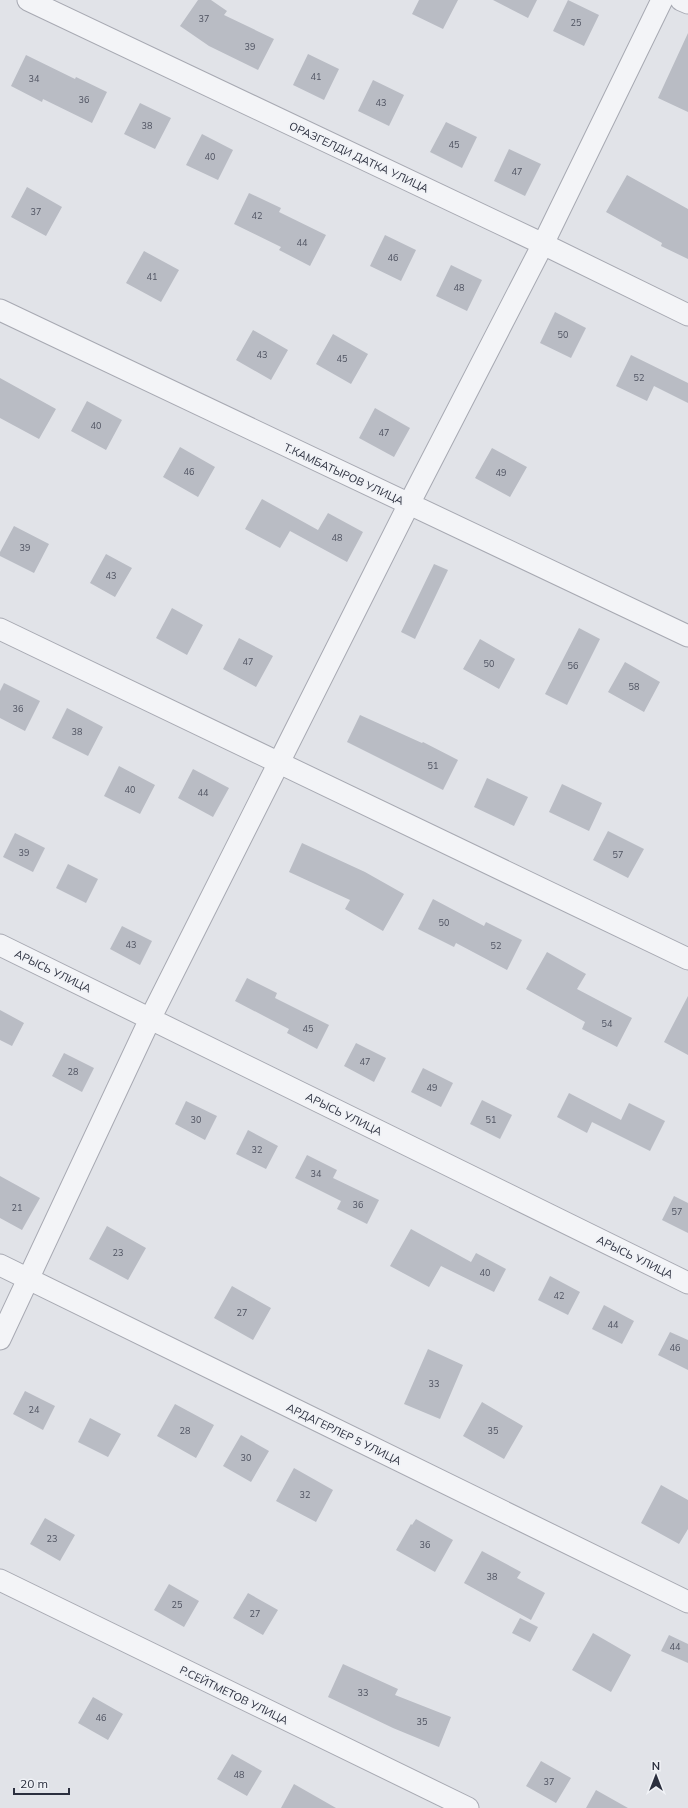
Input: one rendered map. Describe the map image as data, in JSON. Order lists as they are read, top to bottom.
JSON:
{
  "streets": {
    "street": [
      "ОРАЗГЕЛДИ ДАТКА УЛИЦА",
      "Т.КАМБАТЫРОВ УЛИЦА",
      "АРЫСЬ УЛИЦА",
      "АРДАГЕРЛЕР 5 УЛИЦА",
      "Р.СЕЙТМЕТОВ УЛИЦА"
    ]
  },
  "house_numbers": [
    "37",
    "25",
    "39",
    "41",
    "34",
    "36",
    "43",
    "38",
    "45",
    "40",
    "47",
    "37",
    "42",
    "44",
    "46",
    "41",
    "48",
    "50",
    "43",
    "45",
    "52",
    "40",
    "47",
    "46",
    "49",
    "48",
    "39",
    "43",
    "47",
    "50",
    "56",
    "58",
    "36",
    "38",
    "51",
    "40",
    "44",
    "39",
    "57",
    "50",
    "43",
    "52",
    "54",
    "45",
    "47",
    "28",
    "49",
    "30",
    "51",
    "32",
    "34",
    "36",
    "21",
    "57",
    "23",
    "40",
    "42",
    "27",
    "44",
    "46",
    "33",
    "24",
    "28",
    "35",
    "30",
    "32",
    "23",
    "36",
    "38",
    "25",
    "27",
    "44",
    "33",
    "46",
    "35",
    "48",
    "37"
  ],
  "scale_bar": "20 m",
  "north": "top"
}
